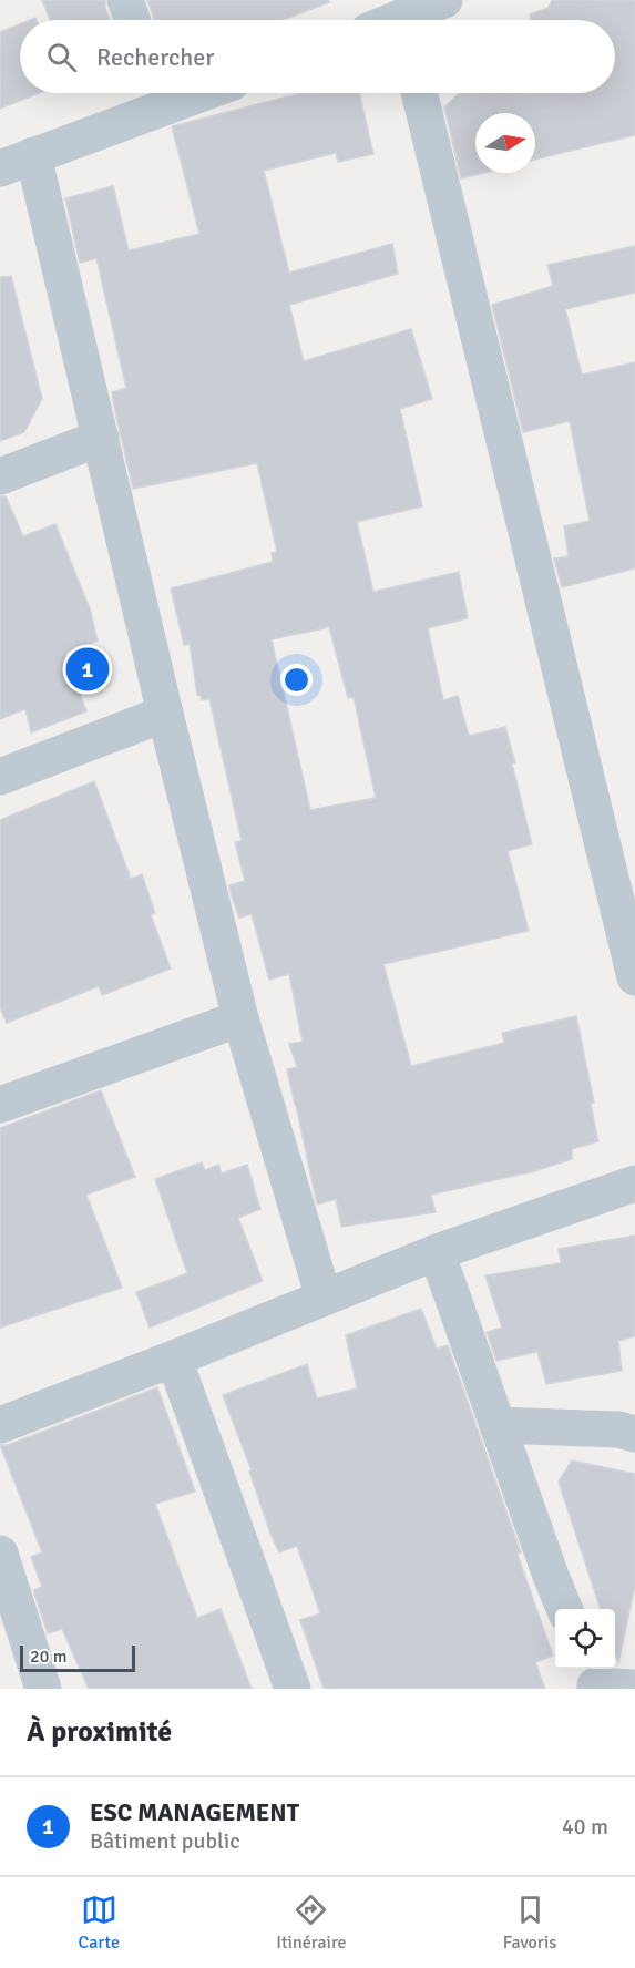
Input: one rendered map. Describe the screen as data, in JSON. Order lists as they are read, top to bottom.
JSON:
{
  "scale_bar": "20 m",
  "north": "right",
  "page": {
    "search": "Rechercher",
    "pins": "1",
    "scale": "20 m",
    "heading": "À proximité",
    "list": [
      {
        "mark": "1",
        "name": "ESC MANAGEMENT",
        "note": "Bâtiment public",
        "value": "40 m"
      }
    ],
    "nav": ["Carte", "Itinéraire", "Favoris"]
  }
}
